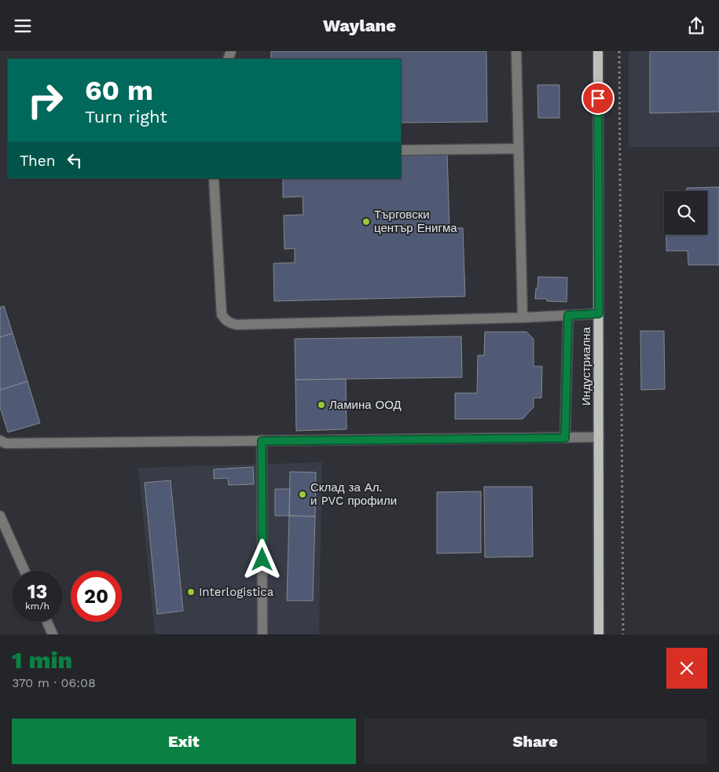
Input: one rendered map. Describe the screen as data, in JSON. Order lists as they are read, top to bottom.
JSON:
{
  "streets": {
    "main road": ["Индустриална"]
  },
  "places": [
    "Търговски център Енигма",
    "Ламина ООД",
    "Склад за Ал. и PVC профили",
    "Interlogistica"
  ],
  "page": {
    "header": "Waylane",
    "turn": ["60 m", "Turn right"],
    "then": "Then",
    "speed": "13 km/h",
    "limit": "20",
    "heading": ["1 min", "370 m · 06:08"],
    "buttons": ["Exit", "Share"]
  }
}
